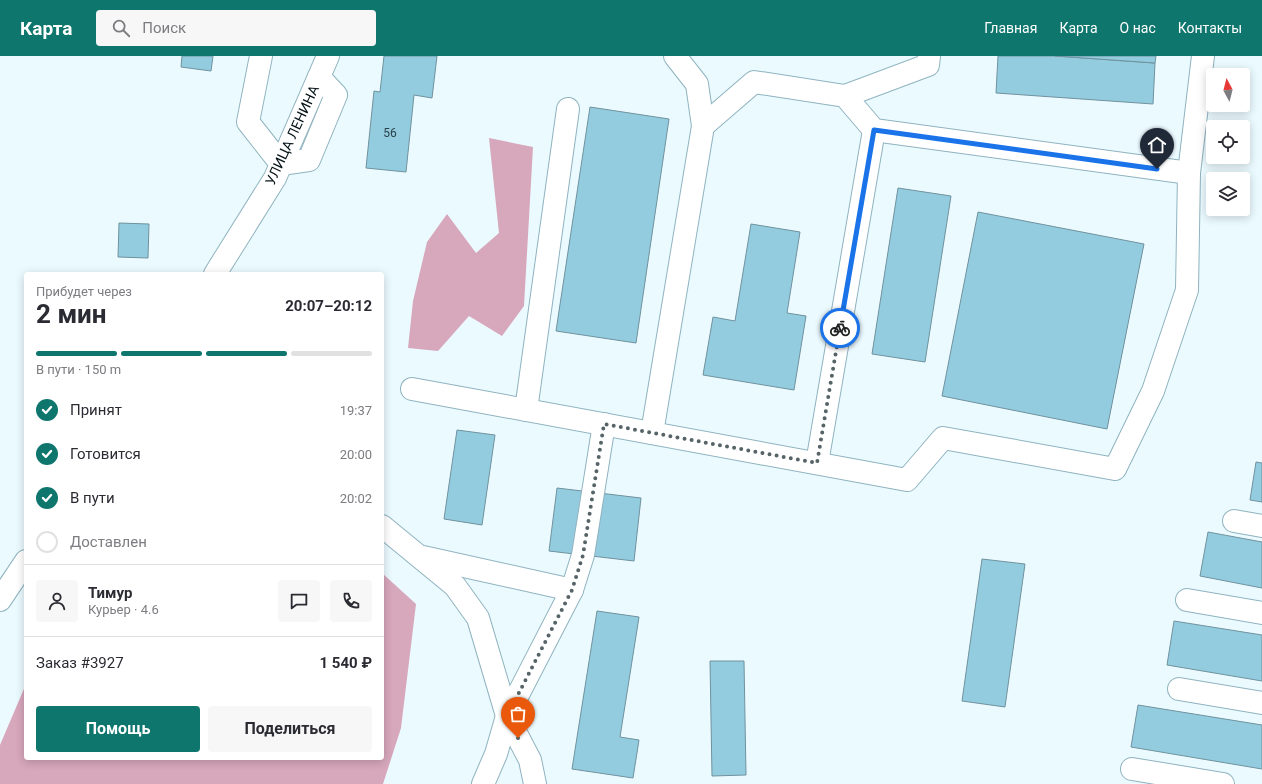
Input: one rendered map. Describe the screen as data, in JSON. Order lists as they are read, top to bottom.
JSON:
{
  "streets": {
    "street": ["УЛИЦА ЛЕНИНА"]
  },
  "house_numbers": ["56"],
  "north": "top",
  "page": {
    "header": "Карта",
    "search": "Поиск",
    "nav": [
      "Главная",
      "Карта",
      "О нас",
      "Контакты"
    ],
    "heading": ["2 мин", "Прибудет через", "20:07–20:12"],
    "panel": [
      "Тимур",
      "Курьер · 4.6",
      "Заказ #3927",
      "1 540 ₽"
    ],
    "bar": "В пути · 150 m",
    "list": [
      ["Принят", "19:37"],
      ["Готовится", "20:00"],
      ["В пути", "20:02"],
      "Доставлен"
    ],
    "buttons": ["Помощь", "Поделиться"]
  }
}
